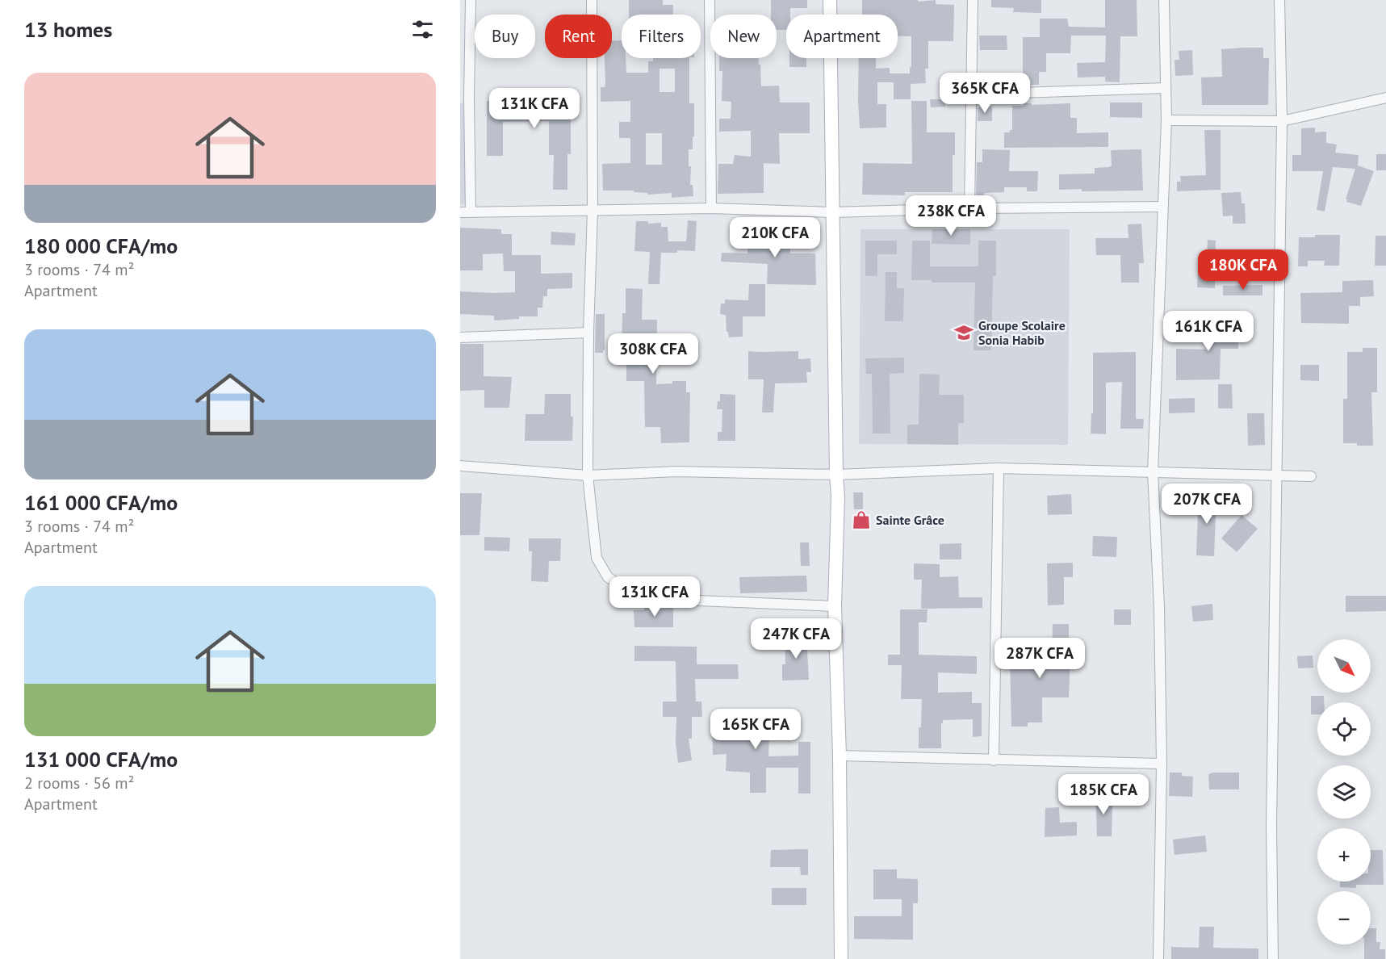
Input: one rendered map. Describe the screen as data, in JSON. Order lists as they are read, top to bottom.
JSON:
{
  "places": {
    "school or university": ["Groupe Scolaire Sonia Habib"],
    "shop": ["Sainte Grâce"]
  },
  "north": "bottom right",
  "page": {
    "heading": "13 homes",
    "chip": [
      "Buy",
      "Rent",
      "Filters",
      "New",
      "Apartment"
    ],
    "list": [
      {
        "name": "180 000 CFA/mo",
        "note": "3 rooms · 74 m² · Apartment"
      },
      {
        "name": "161 000 CFA/mo",
        "note": "3 rooms · 74 m² · Apartment"
      },
      {
        "name": "131 000 CFA/mo",
        "note": "2 rooms · 56 m² · Apartment"
      }
    ],
    "price": [
      "365K CFA",
      "131K CFA",
      "238K CFA",
      "210K CFA",
      "180K CFA",
      "161K CFA",
      "308K CFA",
      "207K CFA",
      "131K CFA",
      "247K CFA",
      "287K CFA",
      "165K CFA",
      "185K CFA"
    ],
    "map_buttons": ["+", "−"]
  }
}
